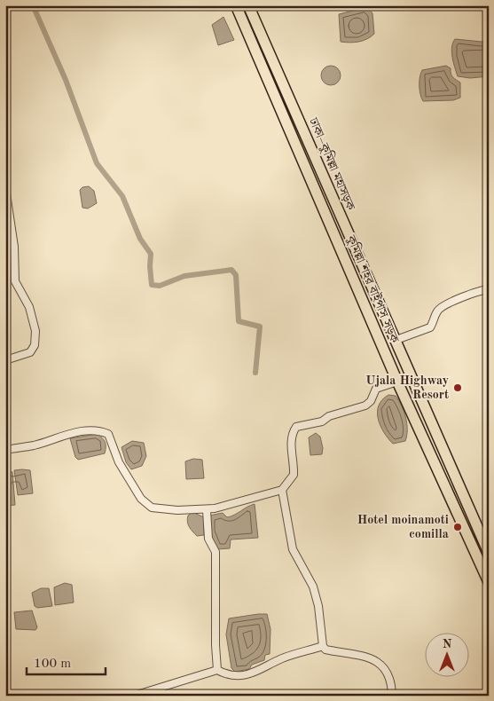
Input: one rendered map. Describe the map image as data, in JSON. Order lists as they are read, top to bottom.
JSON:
{
  "streets": {
    "highway": ["ঢাকা–কুমিল্লা মহাসড়ক", "কুমিল্লা শহর বাইপাস সড়ক"]
  },
  "places": ["Ujala Highway Resort", "Hotel moinamoti comilla"],
  "scale_bar": "100 m",
  "north": "top"
}
